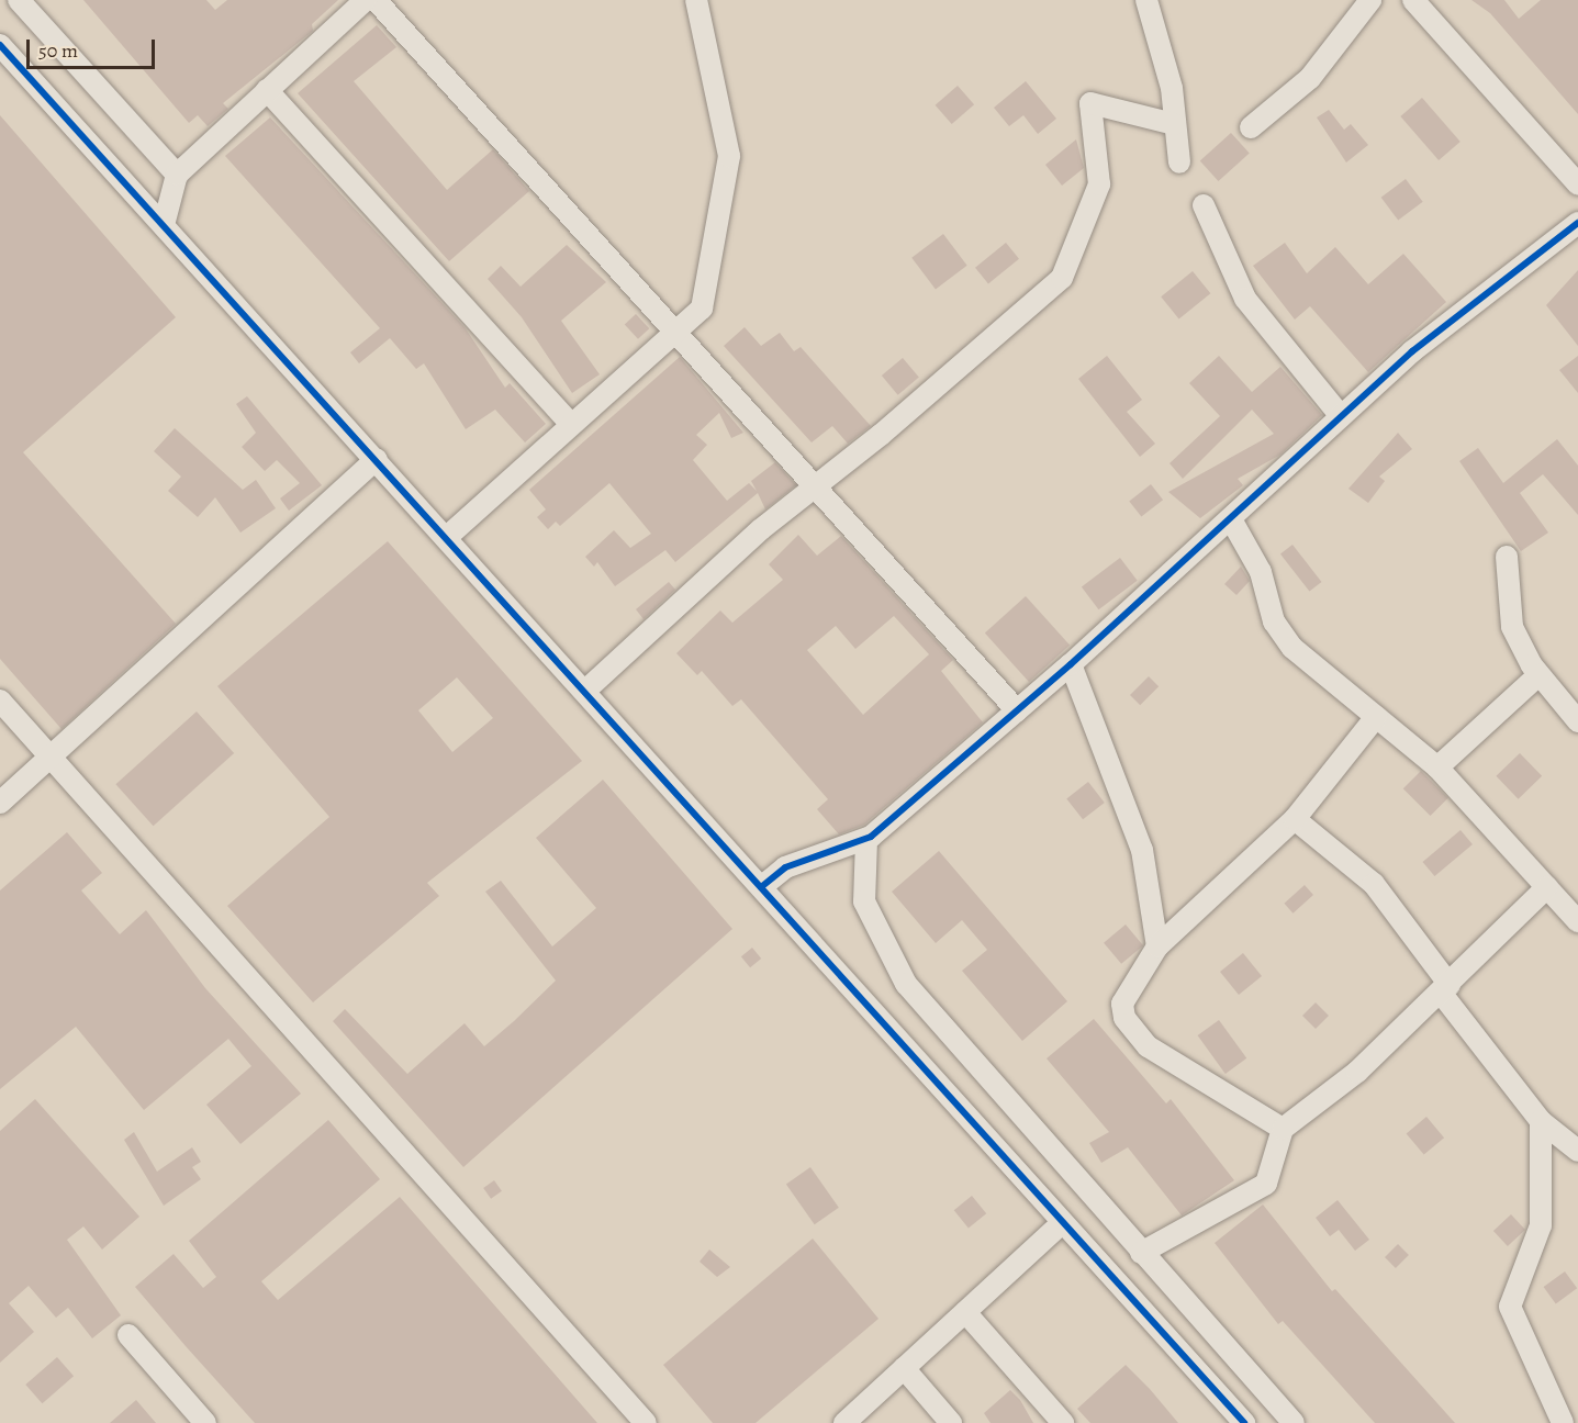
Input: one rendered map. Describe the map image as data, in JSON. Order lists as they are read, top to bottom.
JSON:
{
  "scale_bar": "50 m"
}
